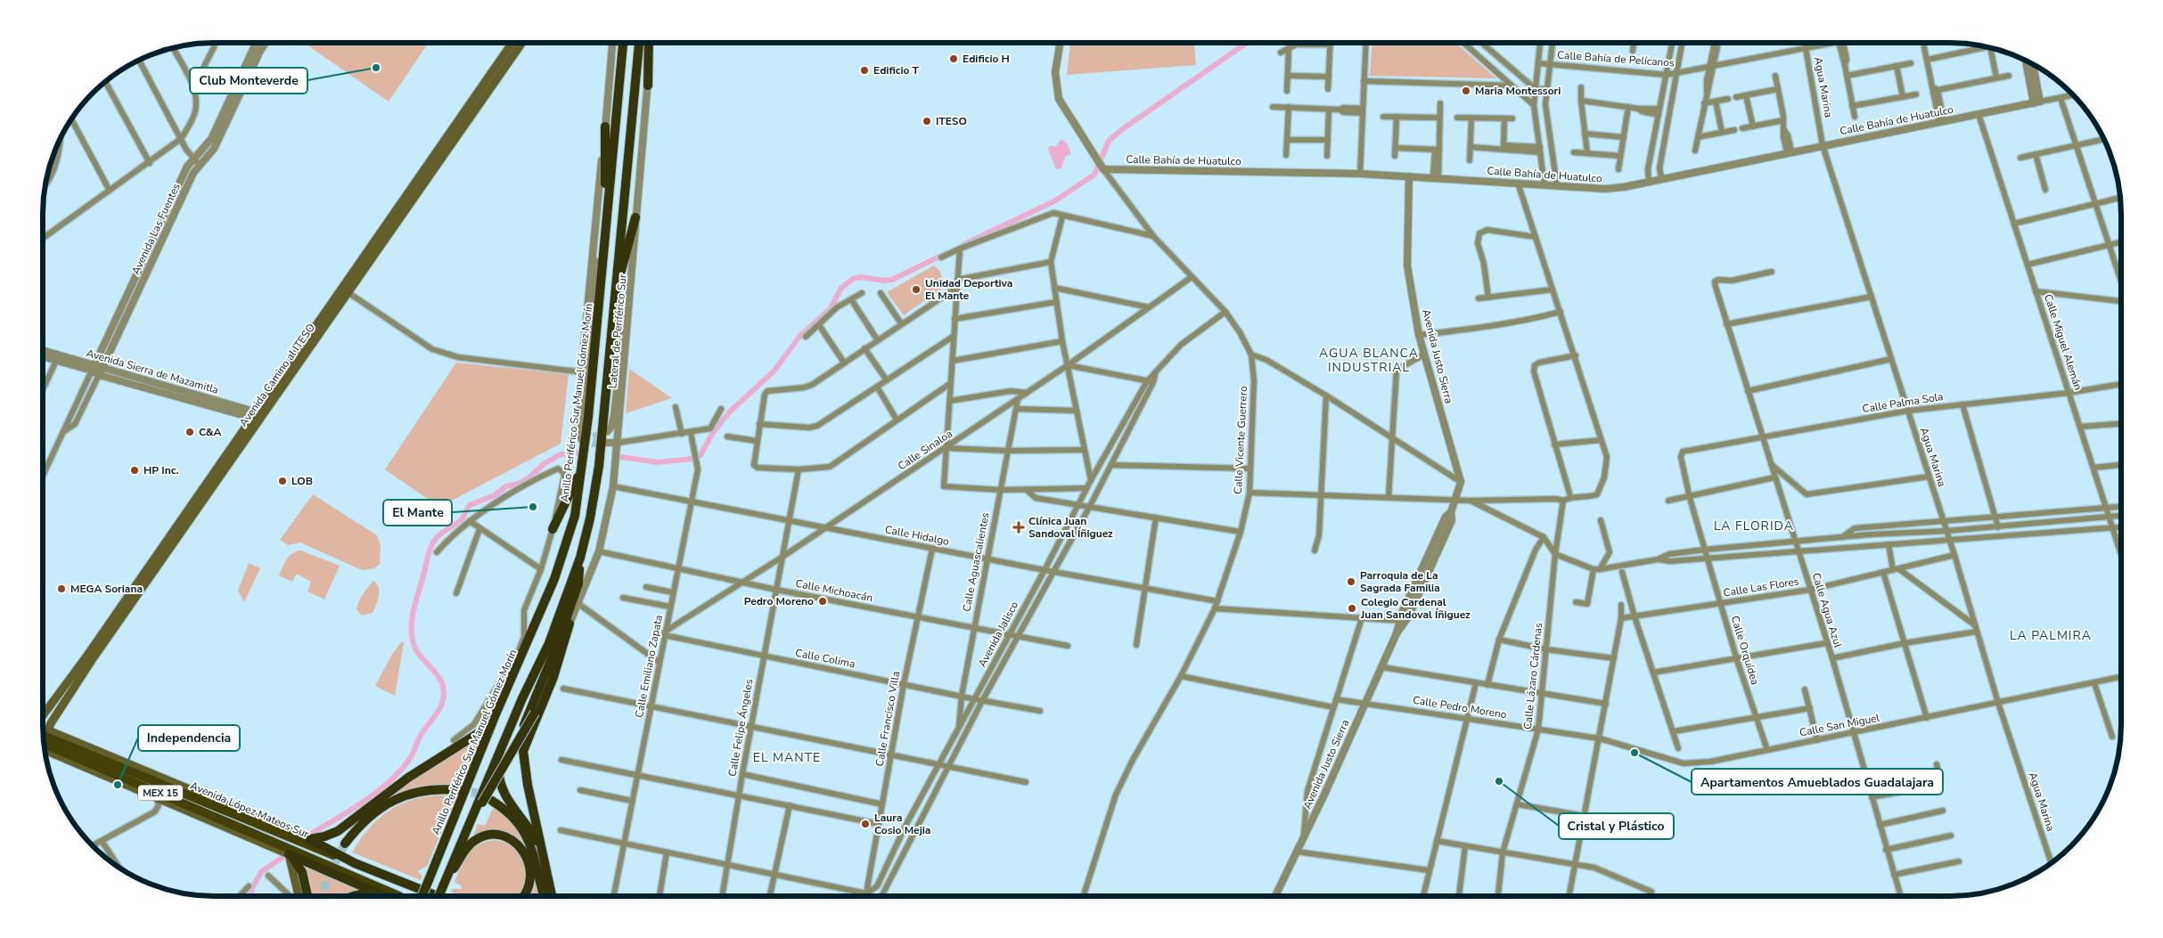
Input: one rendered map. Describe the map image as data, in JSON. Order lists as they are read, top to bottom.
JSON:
{
  "streets": {
    "highway": ["Anillo Periférico Sur Manuel Gómez Morín"],
    "main road": ["Avenida Camino al ITESO", "MEX 15", "Avenida López Mateos Sur"],
    "street": [
      "Calle Bahía de Pelícanos",
      "Agua Marina",
      "Calle Bahía de Huatulco",
      "Avenida Las Fuentes",
      "Lateral de Periférico Sur",
      "Calle Miguel Alemán",
      "Avenida Justo Sierra",
      "Avenida Sierra de Mazamitla",
      "Calle Palma Sola",
      "Calle Vicente Guerrero",
      "Calle Sinaloa",
      "Calle Hidalgo",
      "Calle Aguascalientes",
      "Calle Las Flores",
      "Calle Michoacán",
      "Calle Agua Azul",
      "Avenida Jalisco",
      "Calle Orquídea",
      "Calle Colima",
      "Calle Emiliano Zapata",
      "Calle Lázaro Cárdenas",
      "Calle Pedro Moreno",
      "Calle Francisco Villa",
      "Calle San Miguel",
      "Calle Felipe Ángeles"
    ]
  },
  "crossings": [
    ["Calle Bahía de Pelícanos", "Agua Marina"],
    ["Agua Marina", "Calle Bahía de Huatulco"],
    ["Agua Marina", "Calle Palma Sola"],
    ["Agua Marina", "Calle Las Flores"],
    ["Agua Marina", "Calle San Miguel"],
    ["Calle Bahía de Huatulco", "Calle Miguel Alemán"],
    ["Calle Bahía de Huatulco", "Avenida Justo Sierra"],
    ["Calle Bahía de Huatulco", "Calle Vicente Guerrero"],
    ["Avenida Las Fuentes", "Avenida Sierra de Mazamitla"],
    ["Lateral de Periférico Sur", "Calle Hidalgo"],
    ["Lateral de Periférico Sur", "Calle Michoacán"],
    ["Calle Miguel Alemán", "Calle Palma Sola"],
    ["Avenida Justo Sierra", "Calle Pedro Moreno"],
    ["Avenida Sierra de Mazamitla", "Avenida Camino al ITESO"],
    ["Calle Palma Sola", "Calle Agua Azul"],
    ["Calle Palma Sola", "Calle Orquídea"],
    ["Calle Vicente Guerrero", "Calle Sinaloa"],
    ["Calle Vicente Guerrero", "Calle Hidalgo"],
    ["Calle Vicente Guerrero", "Avenida Jalisco"],
    ["Calle Sinaloa", "Calle Hidalgo"],
    ["Calle Sinaloa", "Calle Aguascalientes"],
    ["Calle Sinaloa", "Calle Michoacán"],
    ["Calle Sinaloa", "Calle Colima"],
    ["Calle Sinaloa", "Calle Emiliano Zapata"],
    ["Calle Sinaloa", "Calle Felipe Ángeles"],
    ["Calle Hidalgo", "Calle Aguascalientes"],
    ["Calle Hidalgo", "Avenida Jalisco"],
    ["Calle Hidalgo", "Calle Emiliano Zapata"],
    ["Calle Hidalgo", "Calle Francisco Villa"],
    ["Calle Hidalgo", "Calle Felipe Ángeles"],
    ["Calle Aguascalientes", "Calle Michoacán"],
    ["Calle Aguascalientes", "Avenida Jalisco"],
    ["Calle Aguascalientes", "Calle Colima"],
    ["Calle Las Flores", "Calle Agua Azul"],
    ["Calle Las Flores", "Calle Orquídea"],
    ["Calle Michoacán", "Avenida Jalisco"],
    ["Calle Michoacán", "Calle Emiliano Zapata"],
    ["Calle Michoacán", "Calle Francisco Villa"],
    ["Calle Michoacán", "Calle Felipe Ángeles"],
    ["Calle Agua Azul", "Calle San Miguel"],
    ["Avenida Jalisco", "Calle Colima"],
    ["Avenida Jalisco", "Calle Francisco Villa"],
    ["Calle Orquídea", "Calle San Miguel"],
    ["Calle Colima", "Calle Emiliano Zapata"],
    ["Calle Colima", "Calle Francisco Villa"],
    ["Calle Colima", "Calle Felipe Ángeles"],
    ["Calle Lázaro Cárdenas", "Calle Pedro Moreno"],
    ["Calle Pedro Moreno", "Calle San Miguel"]
  ],
  "districts": [
    "AGUA BLANCA INDUSTRIAL",
    "LA FLORIDA",
    "LA PALMIRA",
    "EL MANTE"
  ],
  "places": {
    "other": [
      "Edificio H",
      "Club Monteverde",
      "Edificio T",
      "Maria Montessori",
      "ITESO",
      "Unidad Deportiva El Mante",
      "C&A",
      "HP Inc.",
      "LOB",
      "El Mante",
      "Parroquia de La Sagrada Familia",
      "MEGA Soriana",
      "Pedro Moreno",
      "Colegio Cardenal Juan Sandoval Íñiguez",
      "Apartamentos Amueblados Guadalajara",
      "Cristal y Plástico",
      "Independencia",
      "Laura Cosio Mejia"
    ],
    "health": ["Clínica Juan Sandoval Íñiguez"]
  }
}
